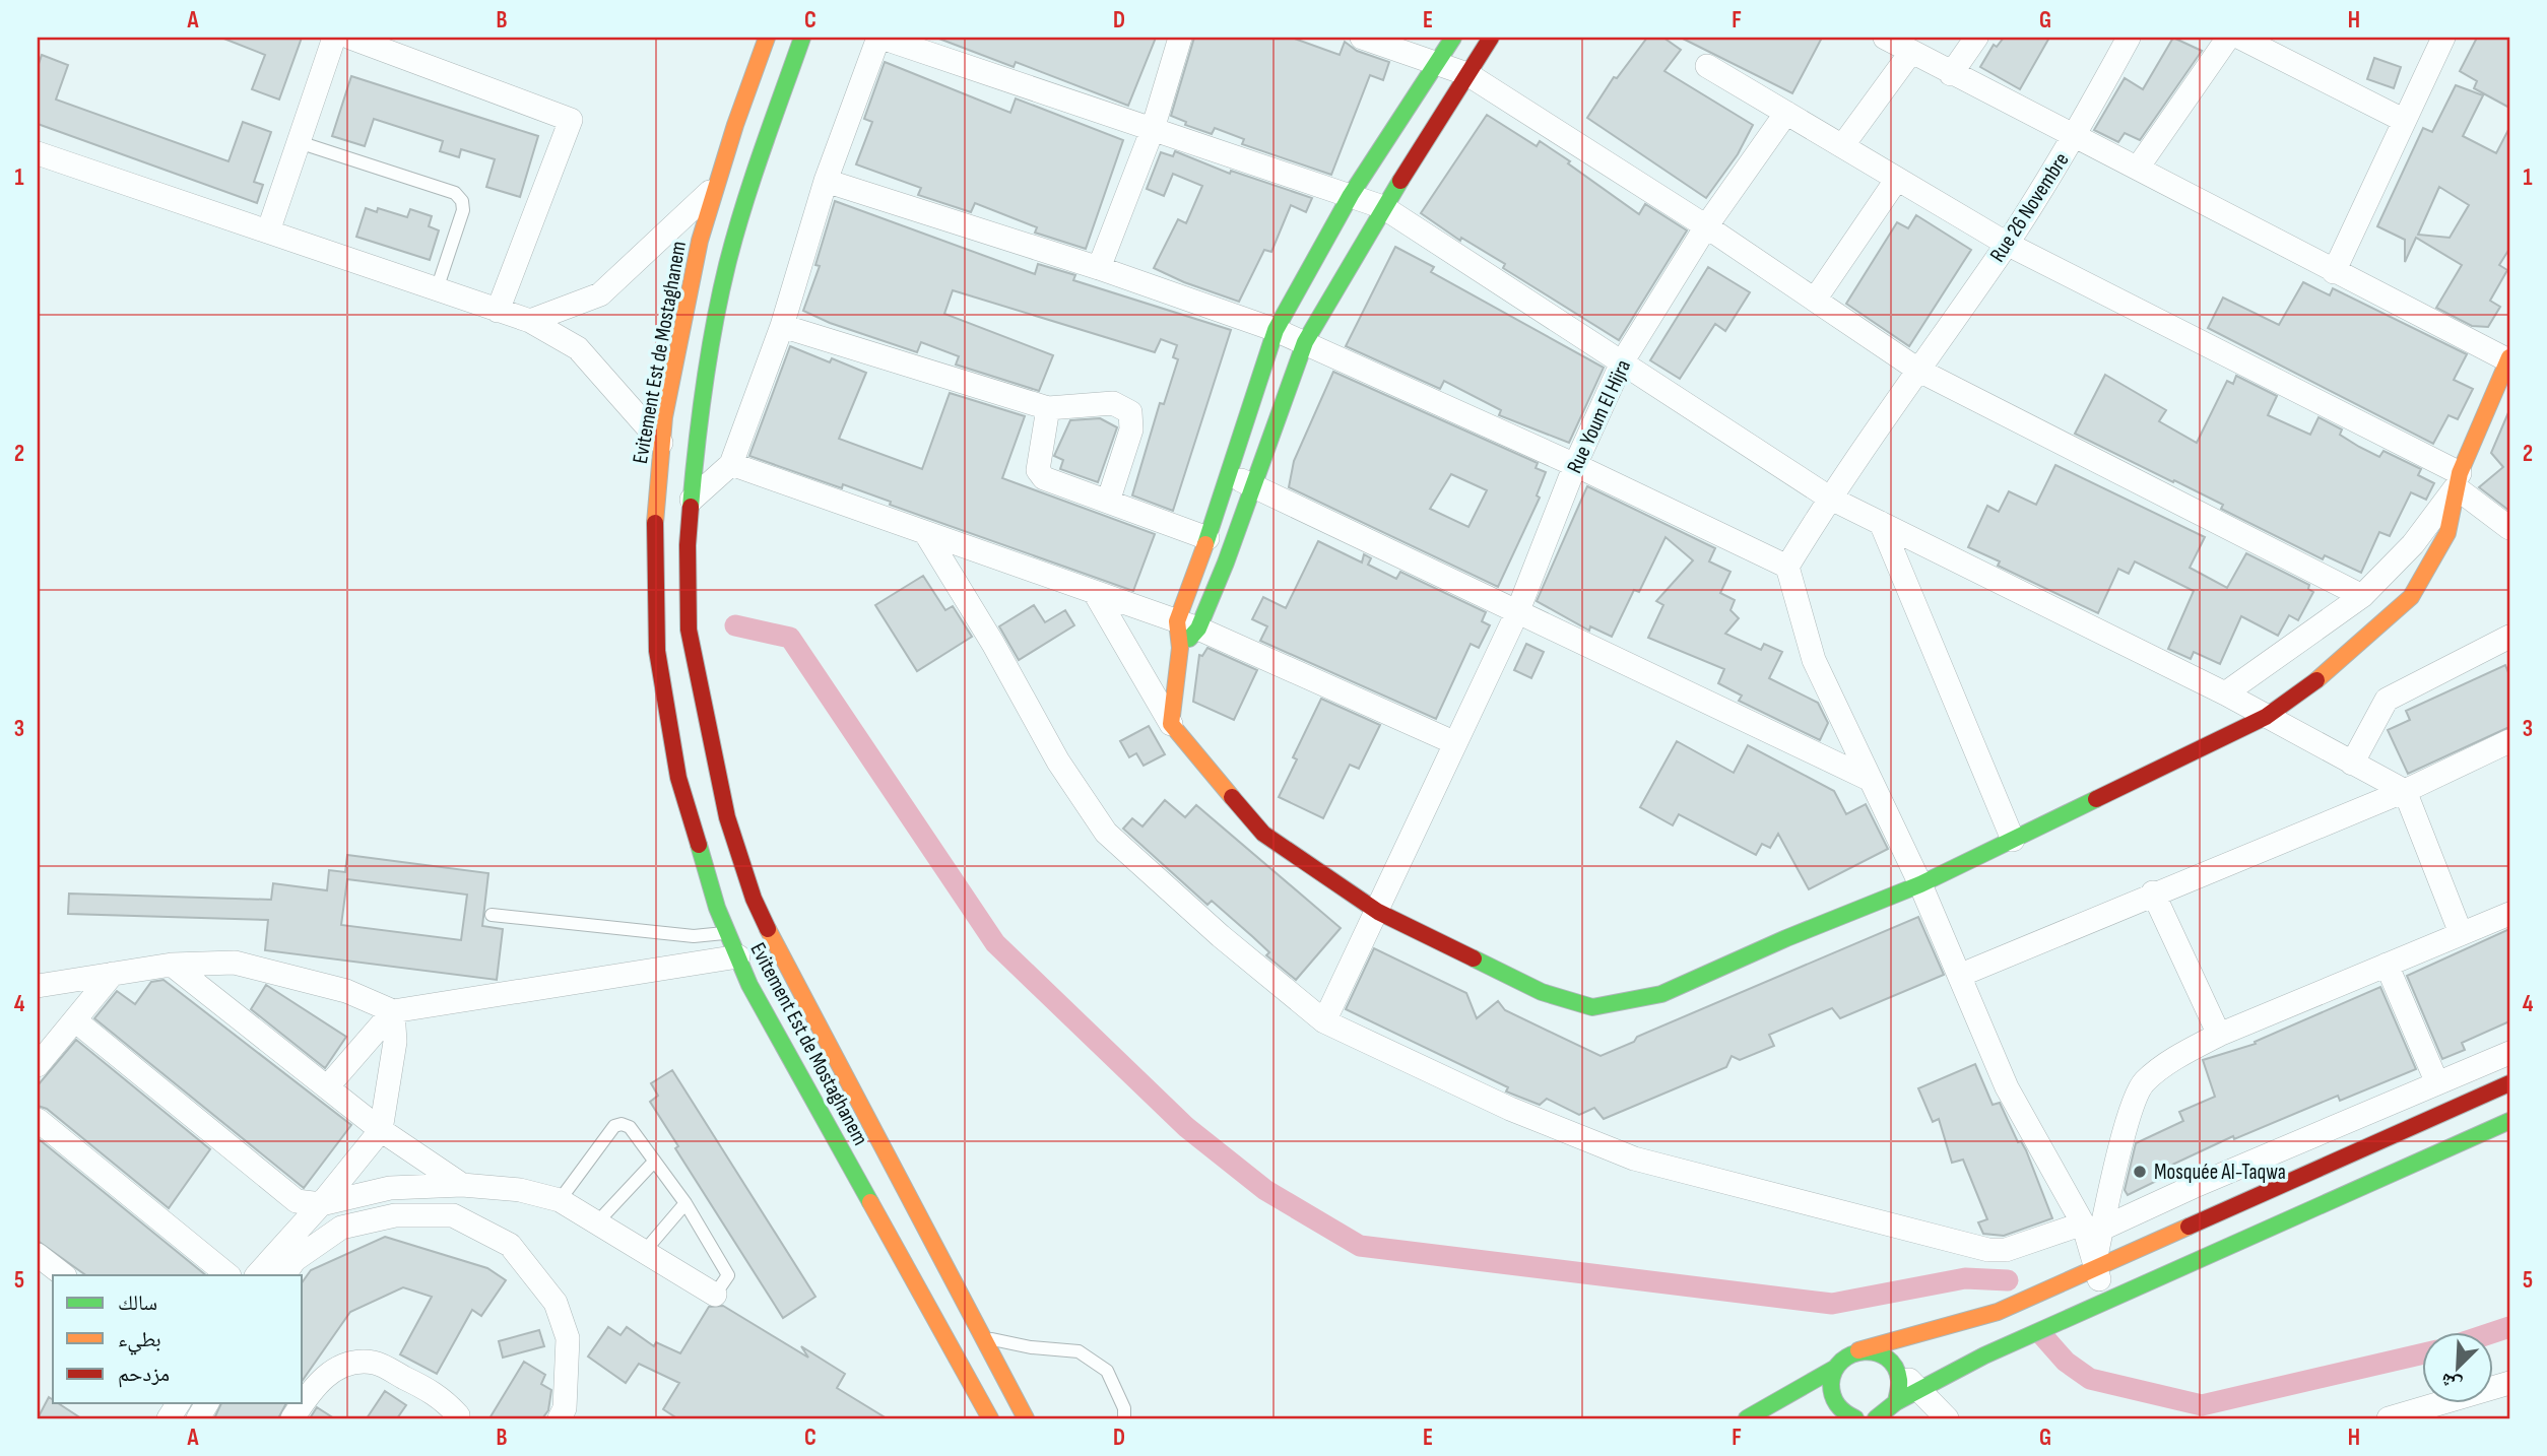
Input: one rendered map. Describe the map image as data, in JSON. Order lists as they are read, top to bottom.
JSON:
{
  "streets": {
    "main road": ["Evitement Est de Mostaghanem"],
    "street": ["Rue 26 Novembre", "Rue Youm El Hijra"]
  },
  "places": ["Mosquée Al-Taqwa"],
  "legend": ["سالك", "بطيء", "مزدحم"],
  "north": "bottom left",
  "grid": {
    "columns": [
      "A",
      "B",
      "C",
      "D",
      "E",
      "F",
      "G",
      "H"
    ],
    "rows": [
      "1",
      "2",
      "3",
      "4",
      "5"
    ]
  }
}
